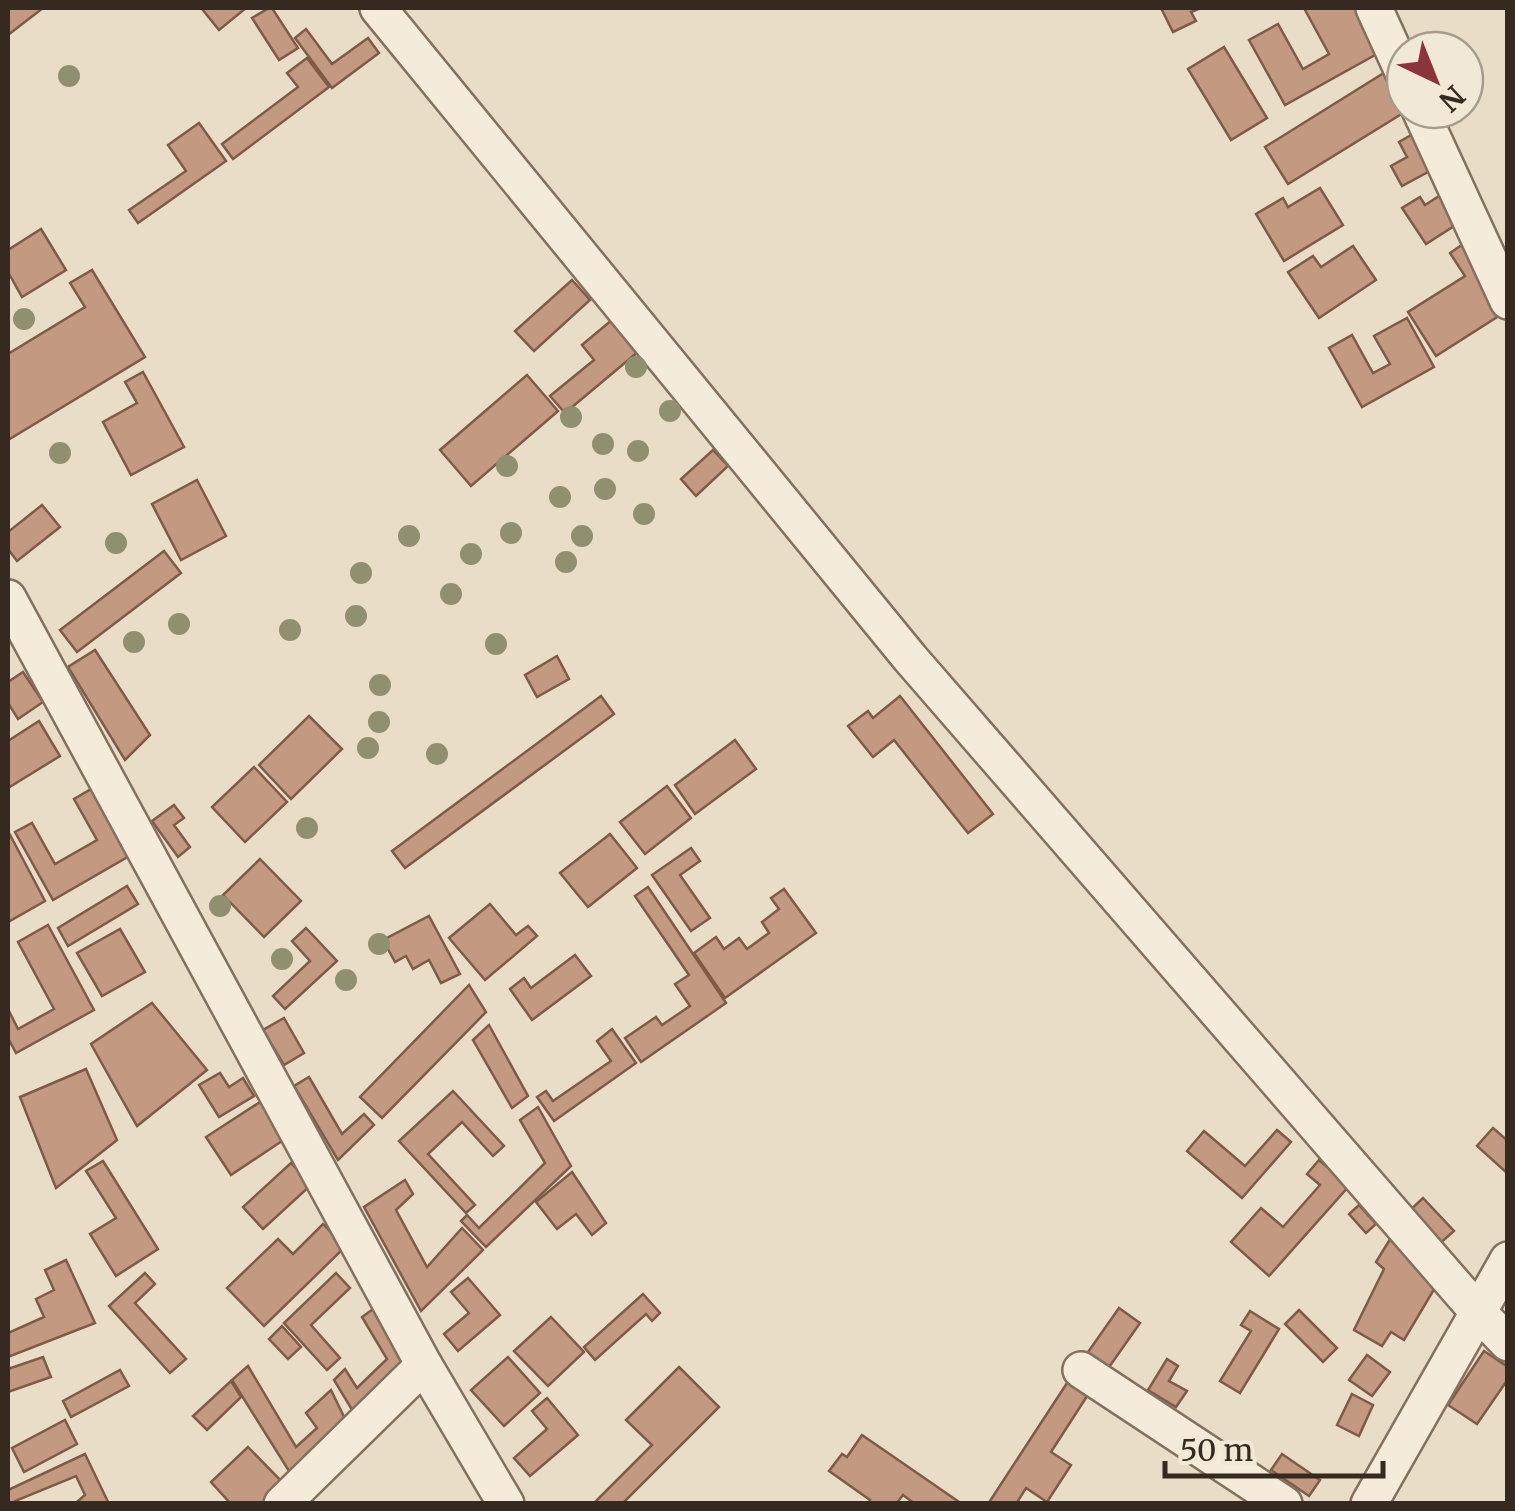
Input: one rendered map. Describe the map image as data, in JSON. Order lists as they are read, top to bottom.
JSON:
{
  "scale_bar": "50 m",
  "north": "bottom right"
}
